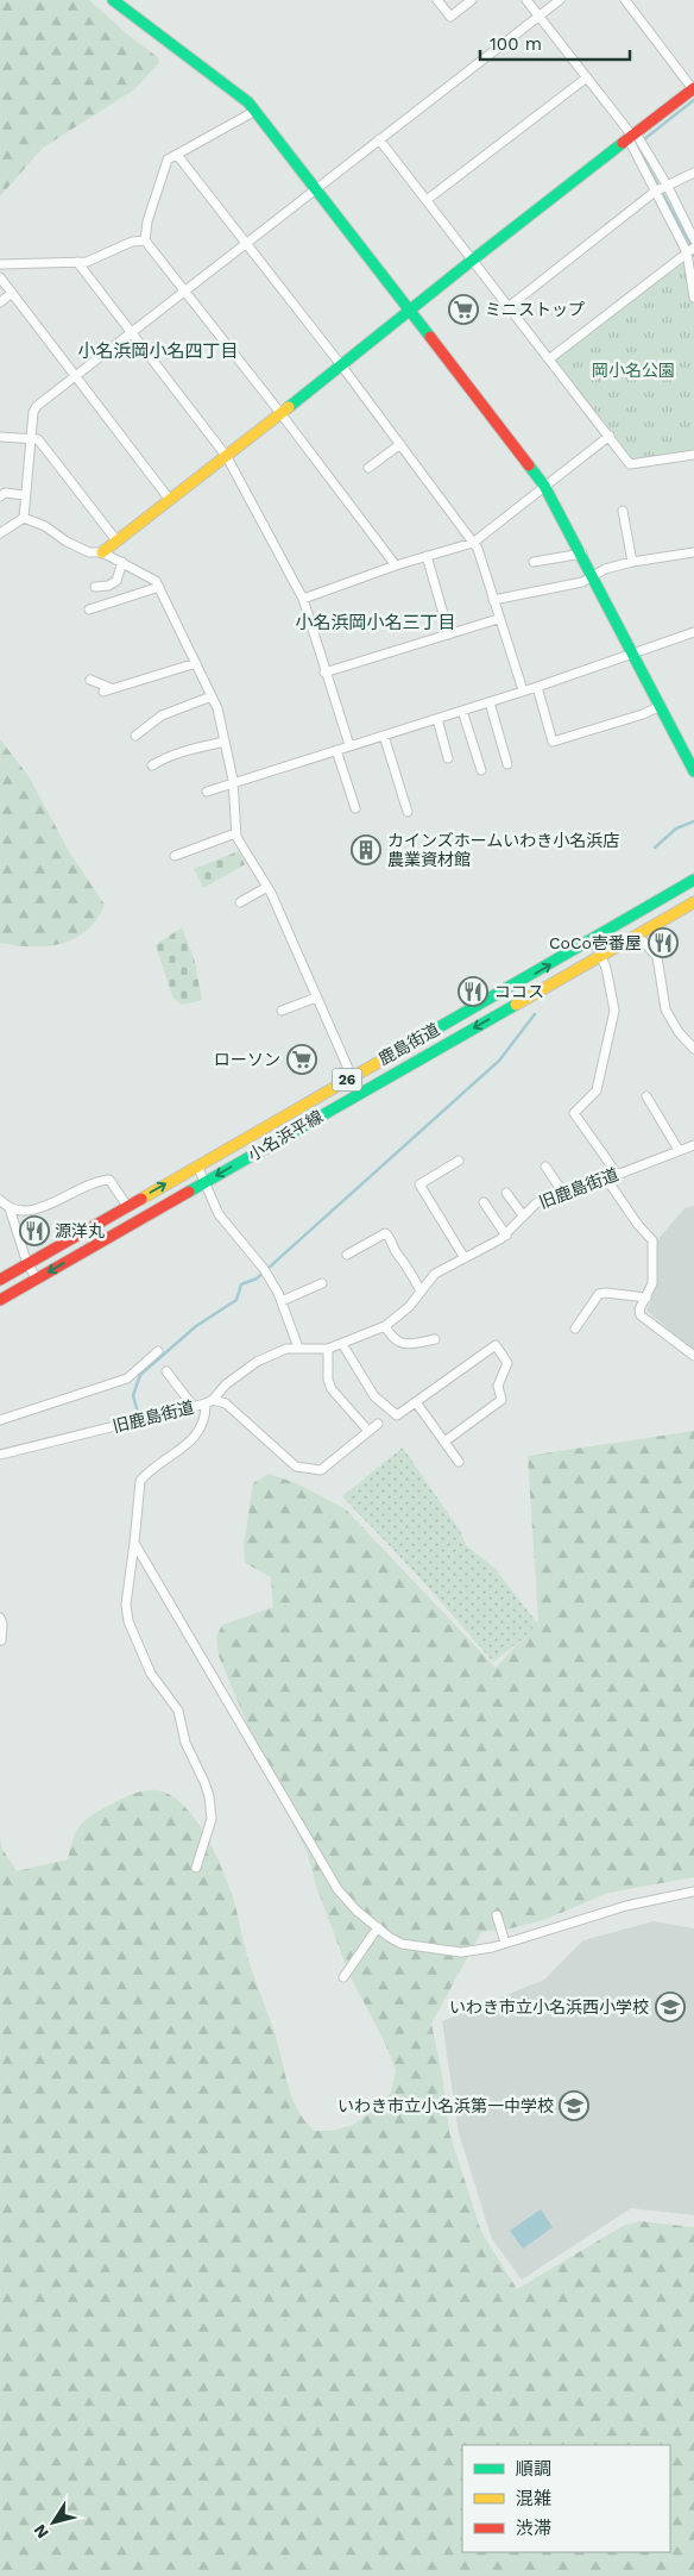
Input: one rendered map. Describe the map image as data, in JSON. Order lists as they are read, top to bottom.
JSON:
{
  "streets": {
    "street": [
      "鹿島街道",
      "26",
      "小名浜平線",
      "旧鹿島街道"
    ]
  },
  "one_way": ["鹿島街道", "小名浜平線"],
  "districts": ["小名浜岡小名四丁目", "小名浜岡小名三丁目"],
  "parks": ["岡小名公園"],
  "places": {
    "supermarket": ["ミニストップ", "ローソン"],
    "building": ["カインズホームいわき小名浜店 農業資材館"],
    "restaurant": ["CoCo壱番屋", "ココス", "源洋丸"],
    "school or university": ["いわき市立小名浜西小学校", "いわき市立小名浜第一中学校"]
  },
  "legend": ["順調", "混雑", "渋滞"],
  "scale_bar": "100 m",
  "north": "bottom left"
}
